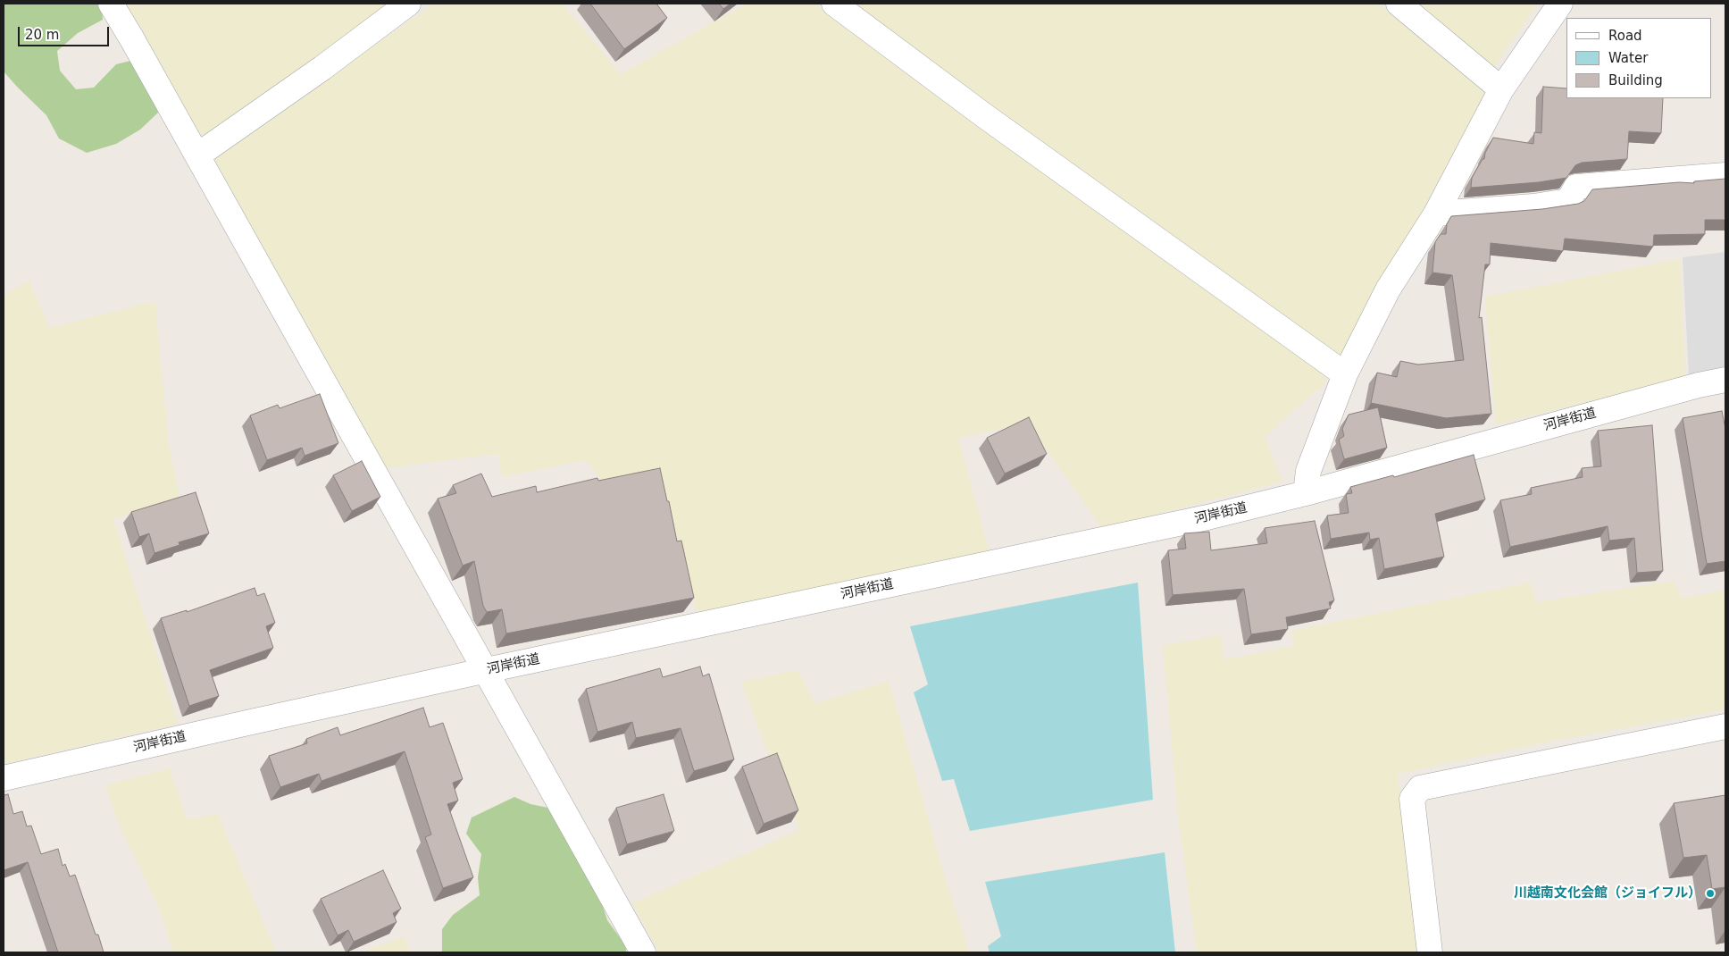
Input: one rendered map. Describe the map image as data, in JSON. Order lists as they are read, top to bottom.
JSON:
{
  "streets": {
    "street": ["河岸街道"]
  },
  "places": ["川越南文化会館（ジョイフル）"],
  "legend": ["Road", "Water", "Building"],
  "scale_bar": "20 m"
}
